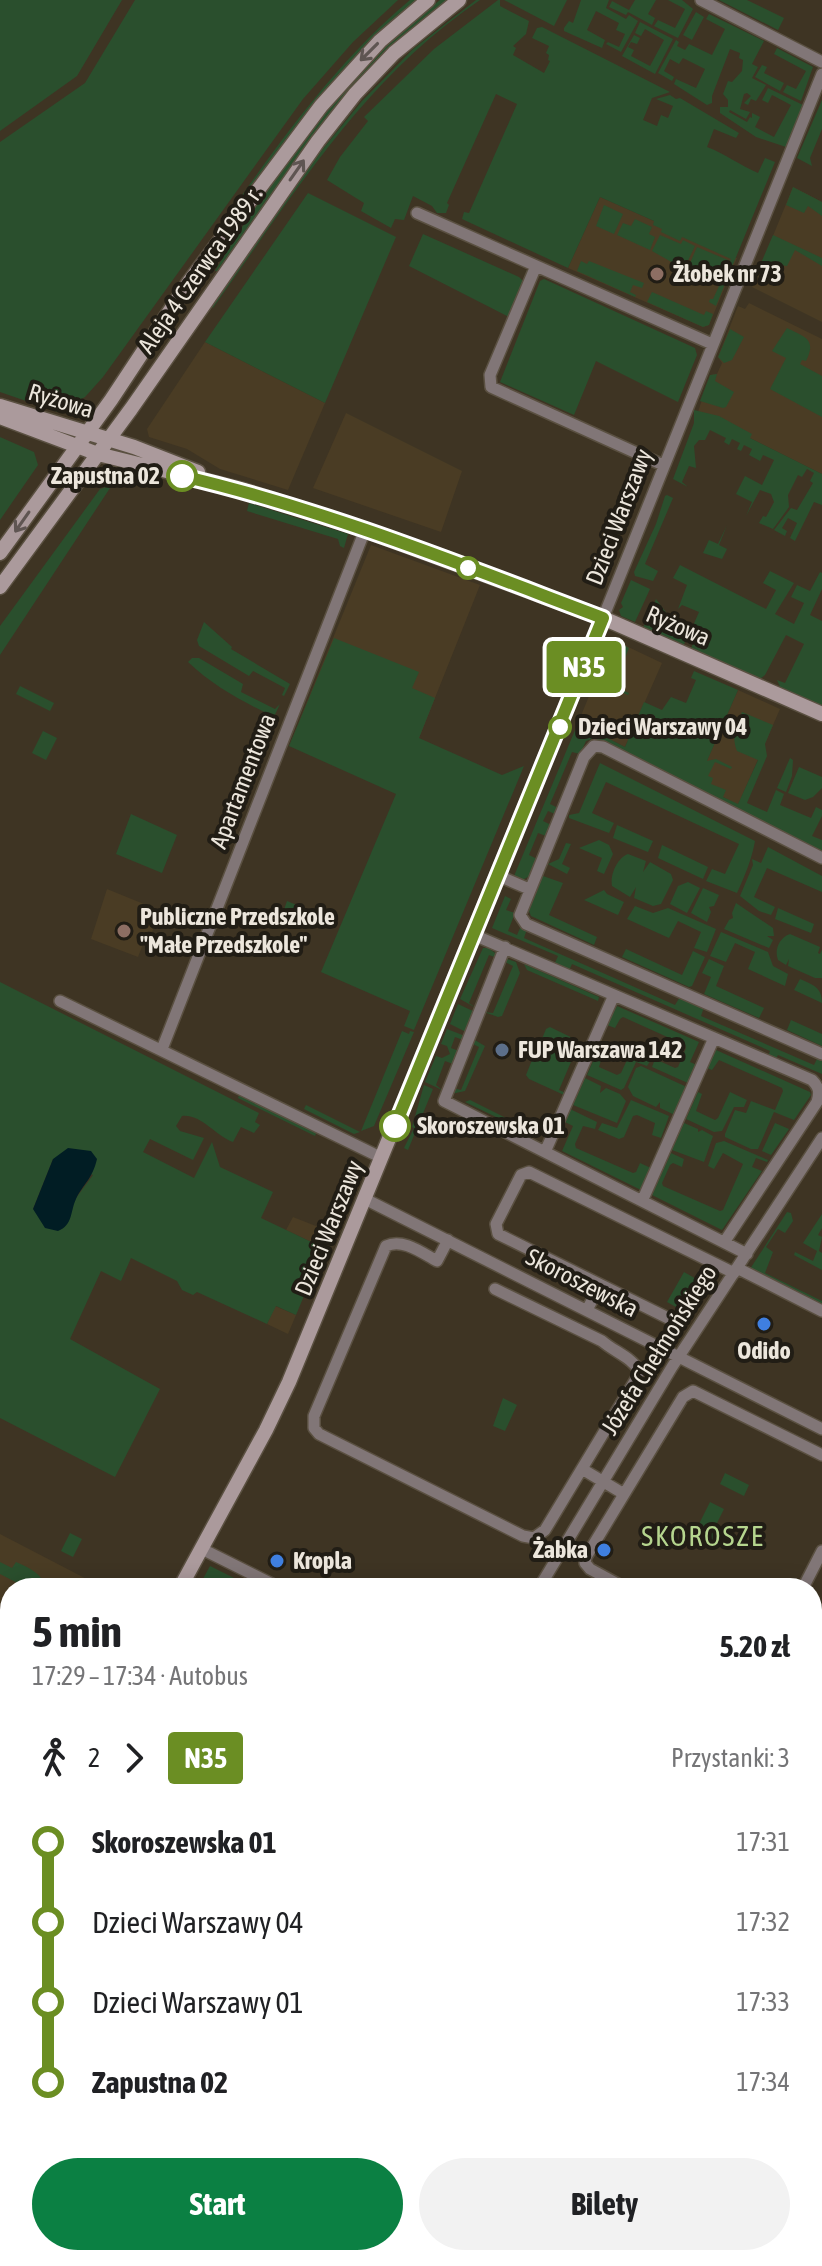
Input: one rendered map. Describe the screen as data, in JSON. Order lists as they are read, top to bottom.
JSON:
{
  "streets": {
    "street": [
      "Aleja 4 Czerwca 1989 r.",
      "Ryżowa",
      "Dzieci Warszawy",
      "Apartamentowa",
      "Skoroszewska",
      "Józefa Chełmońskiego"
    ]
  },
  "crossings": [
    ["Aleja 4 Czerwca 1989 r.", "Ryżowa"],
    ["Ryżowa", "Dzieci Warszawy"],
    ["Ryżowa", "Apartamentowa"],
    ["Dzieci Warszawy", "Skoroszewska"],
    ["Skoroszewska", "Józefa Chełmońskiego"]
  ],
  "districts": ["SKOROSZE"],
  "places": [
    "Żłobek nr 73",
    "Zapustna 02",
    "Dzieci Warszawy 04",
    "Publiczne Przedszkole \"Małe Przedszkole\"",
    "FUP Warszawa 142",
    "Skoroszewska 01",
    "Odido",
    "Żabka",
    "Kropla"
  ],
  "lines": ["bus line N35"],
  "page": {
    "on_map": "N35",
    "heading": ["5 min", "17:29 – 17:34 · Autobus", "5.20 zł"],
    "legs": ["2", "N35", "Przystanki: 3"],
    "list": [
      {
        "name": "Skoroszewska 01",
        "value": "17:31"
      },
      {
        "name": "Dzieci Warszawy 04",
        "value": "17:32"
      },
      {
        "name": "Dzieci Warszawy 01",
        "value": "17:33"
      },
      {
        "name": "Zapustna 02",
        "value": "17:34"
      }
    ],
    "buttons": ["Start", "Bilety"]
  }
}
